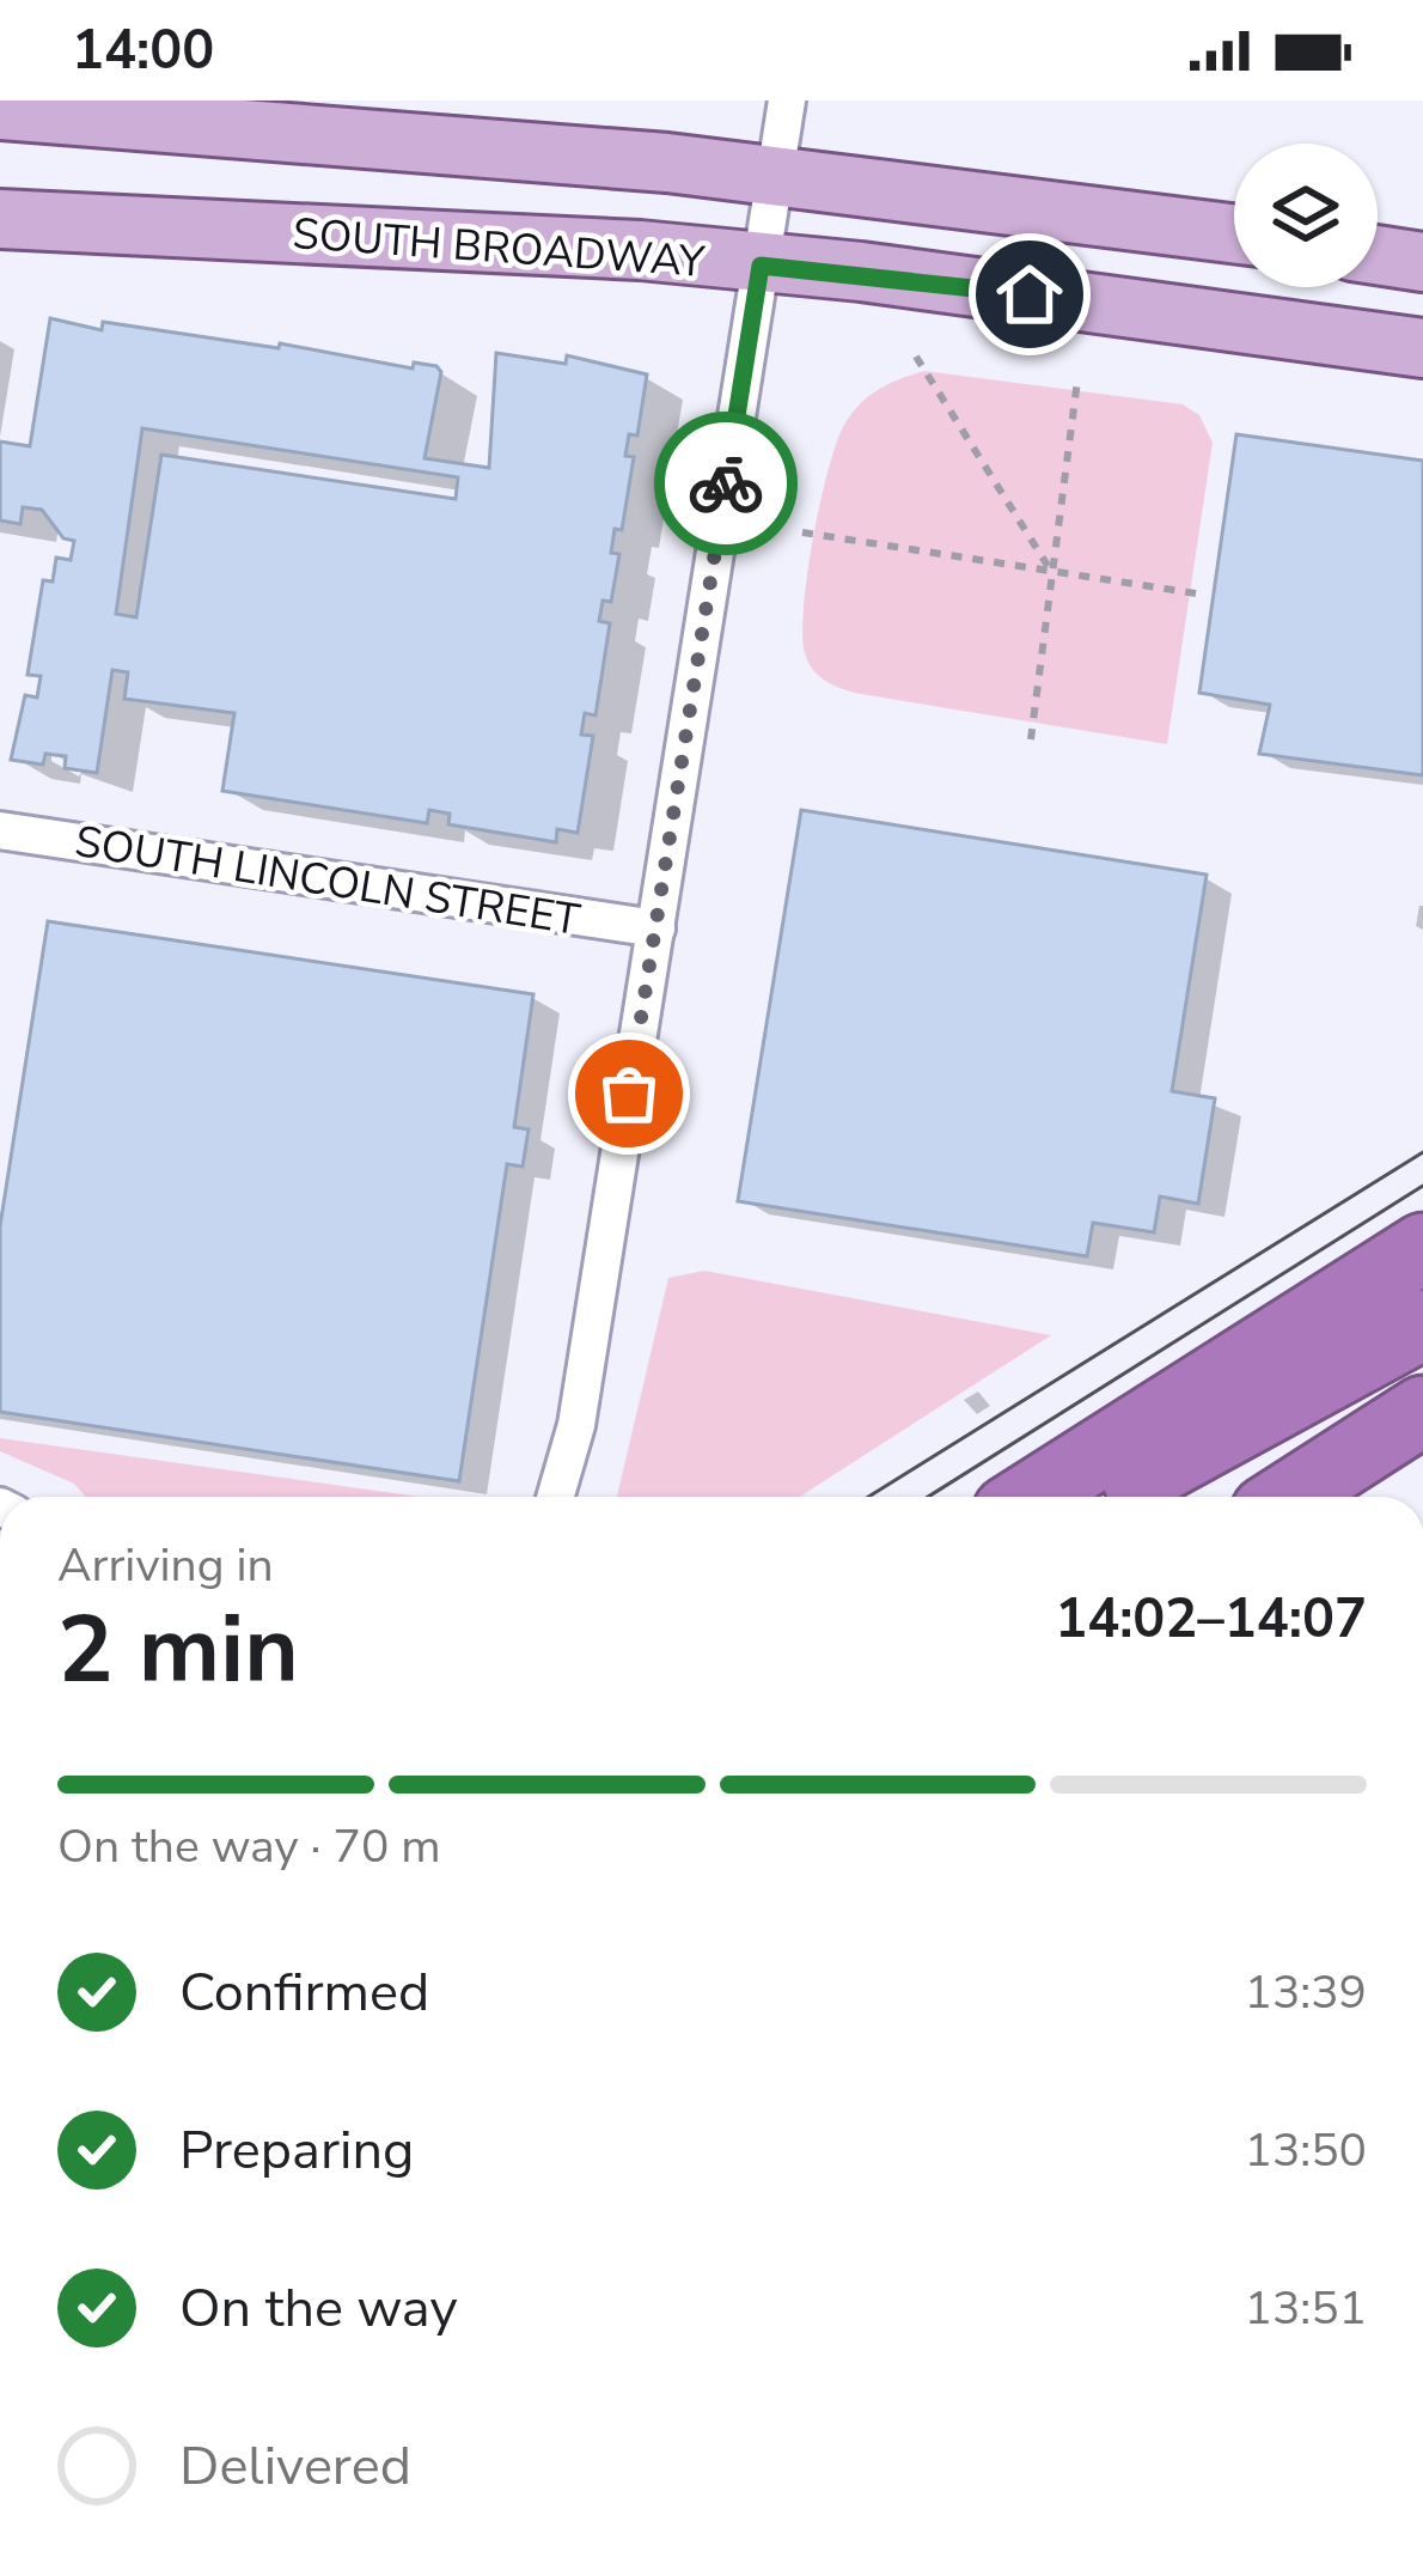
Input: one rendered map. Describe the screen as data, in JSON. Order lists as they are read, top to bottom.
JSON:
{
  "streets": {
    "main road": ["SOUTH BROADWAY"],
    "street": ["SOUTH LINCOLN STREET"]
  },
  "page": {
    "status": "14:00",
    "heading": ["2 min", "Arriving in", "14:02–14:07"],
    "bar": "On the way · 70 m",
    "list": [
      ["Confirmed", "13:39"],
      ["Preparing", "13:50"],
      ["On the way", "13:51"],
      "Delivered"
    ]
  }
}
